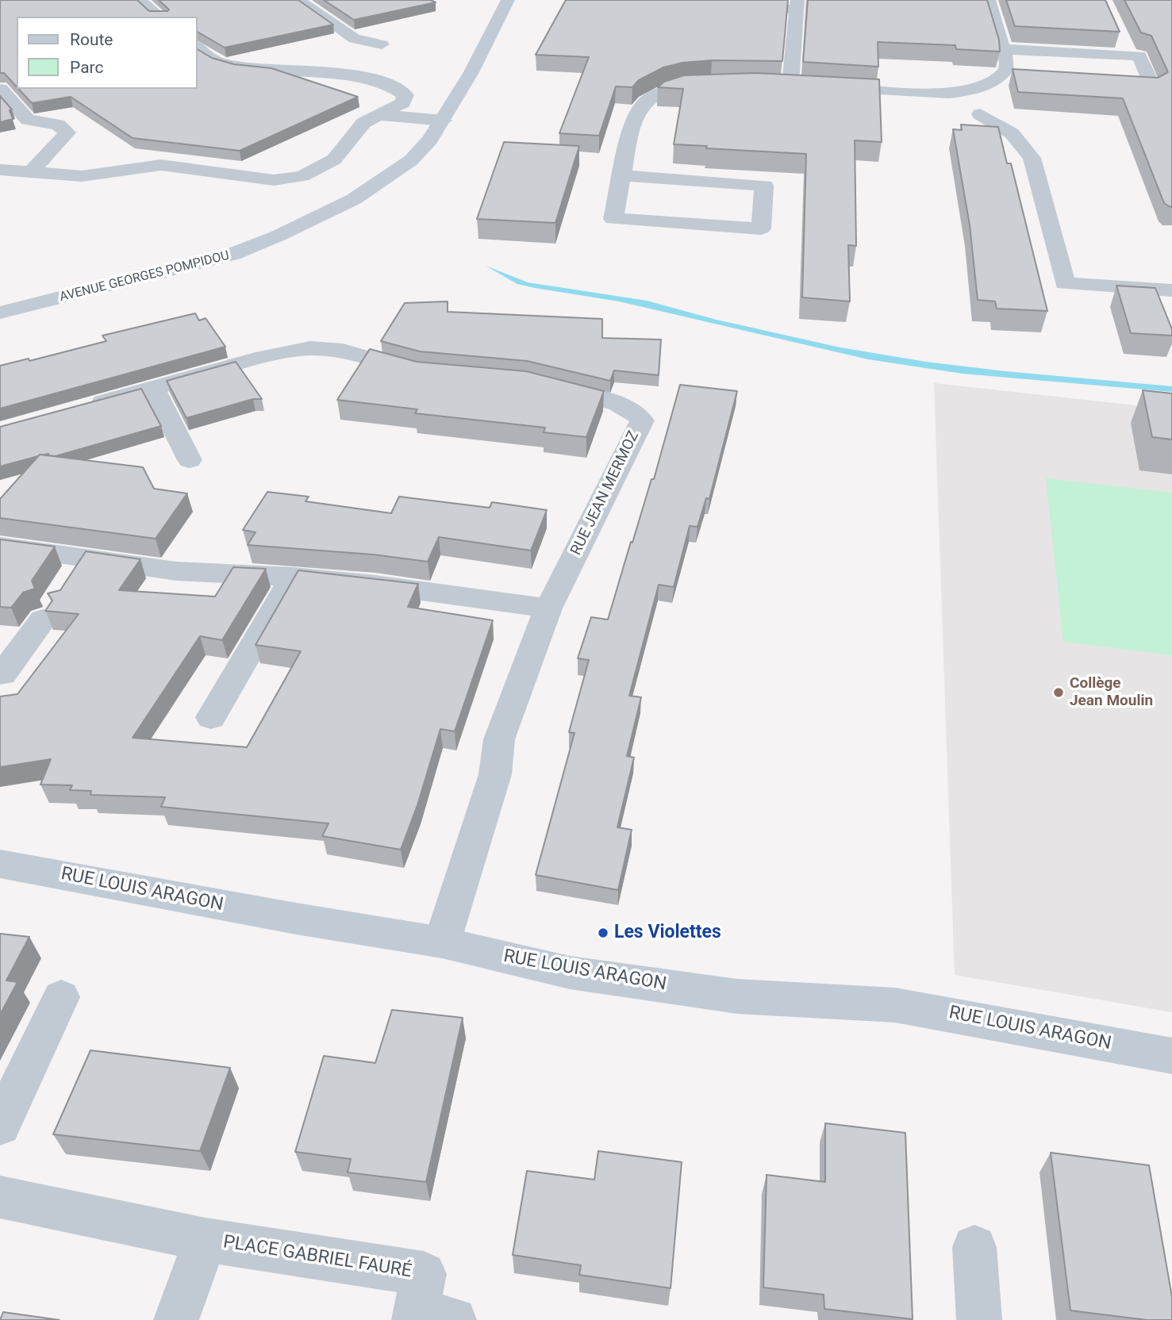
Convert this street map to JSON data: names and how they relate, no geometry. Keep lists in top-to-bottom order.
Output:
{
  "streets": {
    "street": [
      "AVENUE GEORGES POMPIDOU",
      "RUE JEAN MERMOZ",
      "RUE LOUIS ARAGON",
      "PLACE GABRIEL FAURÉ"
    ]
  },
  "crossings": [
    ["RUE JEAN MERMOZ", "RUE LOUIS ARAGON"]
  ],
  "places": ["Collège Jean Moulin", "Les Violettes"],
  "legend": ["Route", "Parc"]
}
